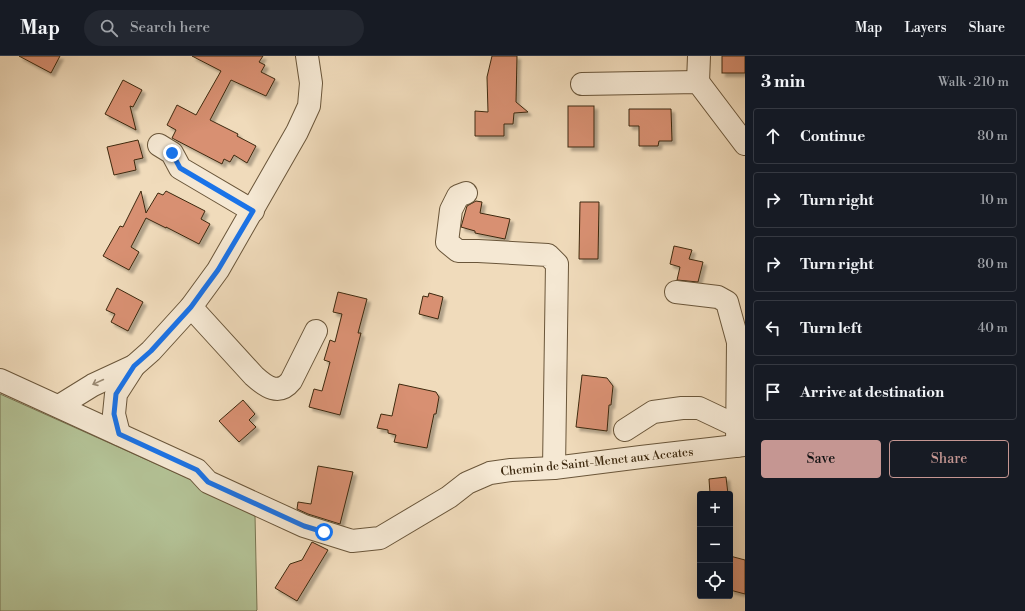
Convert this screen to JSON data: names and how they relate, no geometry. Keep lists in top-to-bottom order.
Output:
{
  "streets": {
    "street": ["Chemin de Saint-Menet aux Accates"]
  },
  "page": {
    "header": "Map",
    "search": "Search here",
    "nav": ["Map", "Layers", "Share"],
    "heading": ["3 min", "Walk · 210 m"],
    "list": [
      ["Continue", "80 m"],
      ["Turn right", "10 m"],
      ["Turn right", "80 m"],
      ["Turn left", "40 m"],
      "Arrive at destination"
    ],
    "buttons": ["Save", "Share"],
    "map_buttons": ["+", "−"]
  }
}
